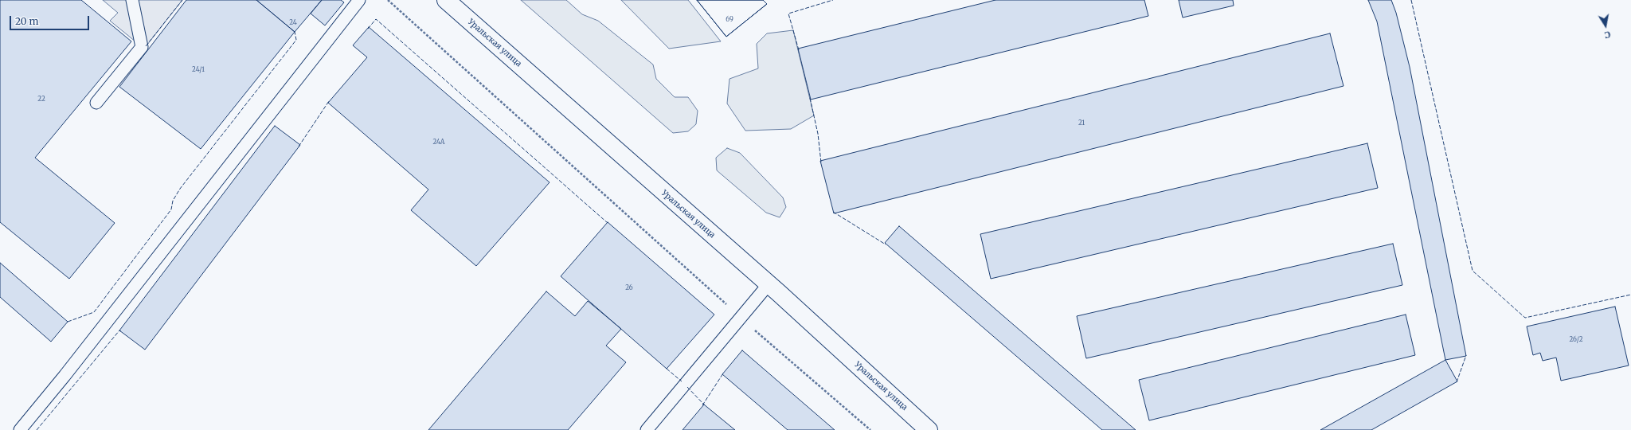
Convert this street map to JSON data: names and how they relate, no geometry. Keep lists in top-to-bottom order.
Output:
{
  "streets": {
    "street": ["Уральская улица"]
  },
  "house_numbers": [
    "69",
    "24",
    "24/1",
    "22",
    "21",
    "24А",
    "26",
    "26/2"
  ],
  "scale_bar": "20 m",
  "north": "bottom"
}
